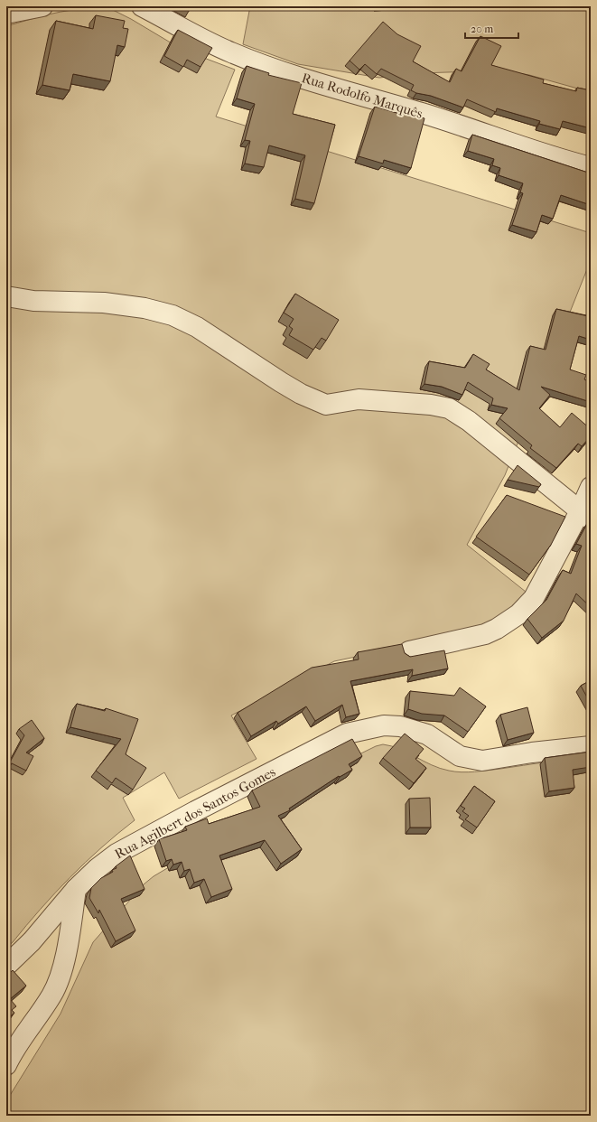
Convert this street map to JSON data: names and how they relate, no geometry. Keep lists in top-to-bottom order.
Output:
{
  "streets": {
    "street": ["Rua Rodolfo Marquês", "Rua Agilbert dos Santos Gomes"]
  },
  "scale_bar": "20 m"
}
